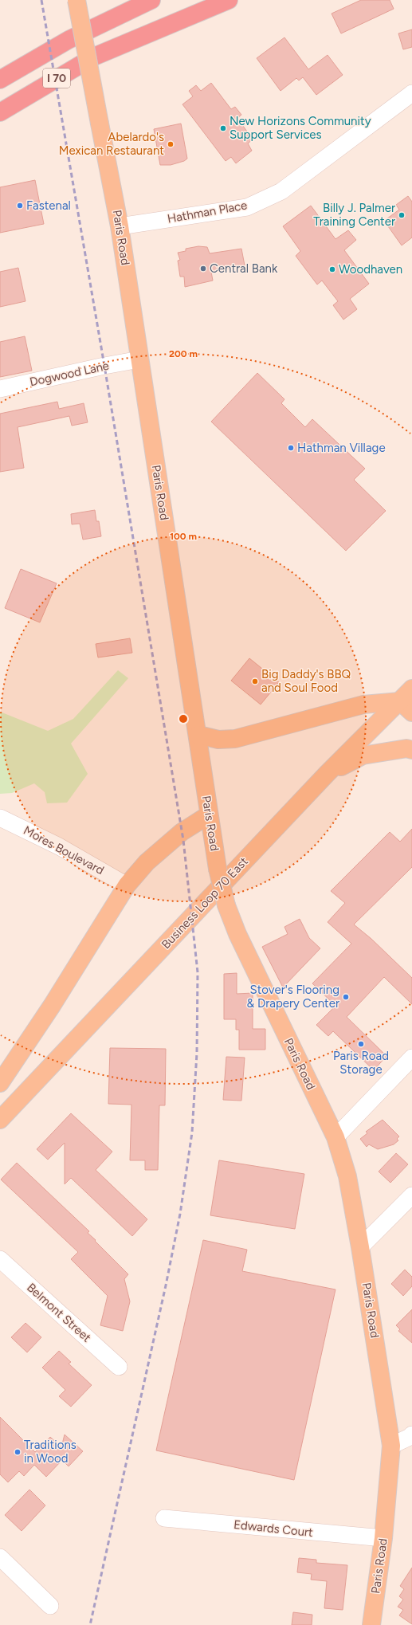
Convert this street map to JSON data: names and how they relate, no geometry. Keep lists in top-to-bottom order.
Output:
{
  "streets": {
    "highway": ["I 70"],
    "main road": ["Paris Road", "Business Loop 70 East"],
    "street": [
      "Hathman Place",
      "Dogwood Lane",
      "Mores Boulevard",
      "Belmont Street",
      "Edwards Court"
    ]
  },
  "crossings": [
    ["Hathman Place", "Paris Road"],
    ["Paris Road", "Dogwood Lane"],
    ["Paris Road", "Edwards Court"]
  ],
  "places": [
    "New Horizons Community Support Services",
    "Abelardo's Mexican Restaurant",
    "Fastenal",
    "Billy J. Palmer Training Center",
    "Central Bank",
    "Woodhaven",
    "Hathman Village",
    "Big Daddy's BBQ and Soul Food",
    "Stover's Flooring & Drapery Center",
    "Paris Road Storage",
    "Traditions in Wood"
  ],
  "rings": ["200 m", "100 m"]
}
